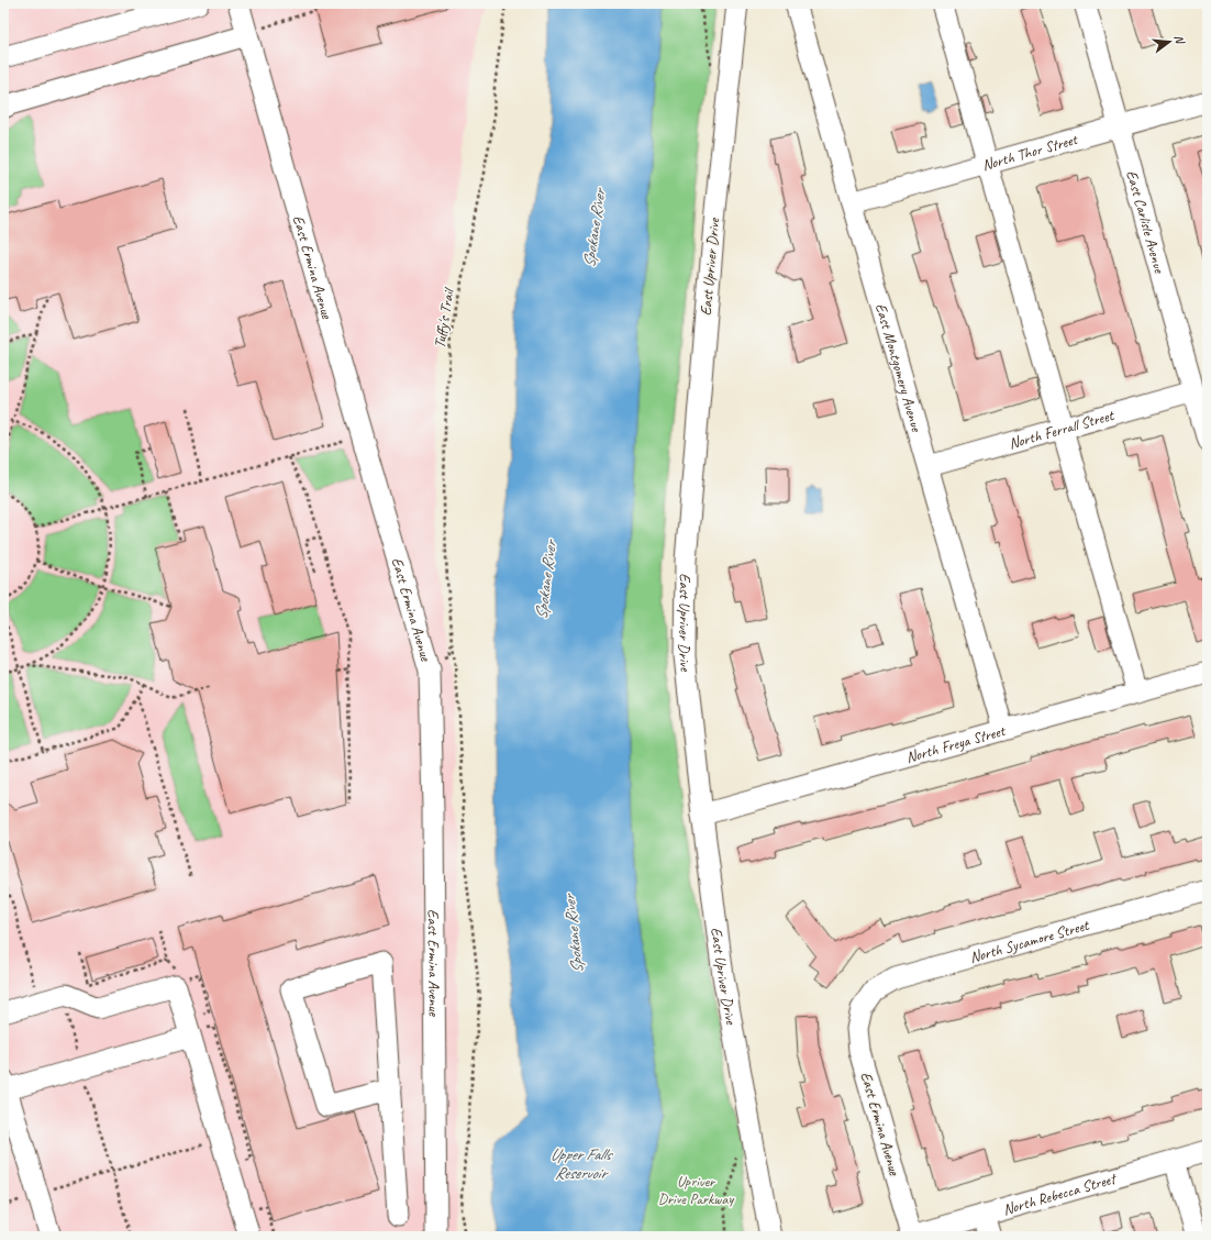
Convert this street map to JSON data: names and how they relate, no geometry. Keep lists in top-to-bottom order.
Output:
{
  "streets": {
    "street": [
      "North Thor Street",
      "East Carlisle Avenue",
      "East Ermina Avenue",
      "East Upriver Drive",
      "East Montgomery Avenue",
      "North Ferrall Street",
      "North Freya Street",
      "North Sycamore Street",
      "North Rebecca Street"
    ],
    "path": ["Tuffy's Trail"]
  },
  "crossings": [
    ["North Thor Street", "East Carlisle Avenue"],
    ["North Thor Street", "East Montgomery Avenue"],
    ["East Carlisle Avenue", "North Ferrall Street"],
    ["East Ermina Avenue", "North Sycamore Street"],
    ["East Ermina Avenue", "North Rebecca Street"],
    ["East Upriver Drive", "North Freya Street"],
    ["East Montgomery Avenue", "North Ferrall Street"],
    ["East Montgomery Avenue", "North Freya Street"]
  ],
  "water": ["Spokane River", "Upper Falls Reservoir"],
  "parks": ["Upriver Drive Parkway"],
  "north": "right"
}
